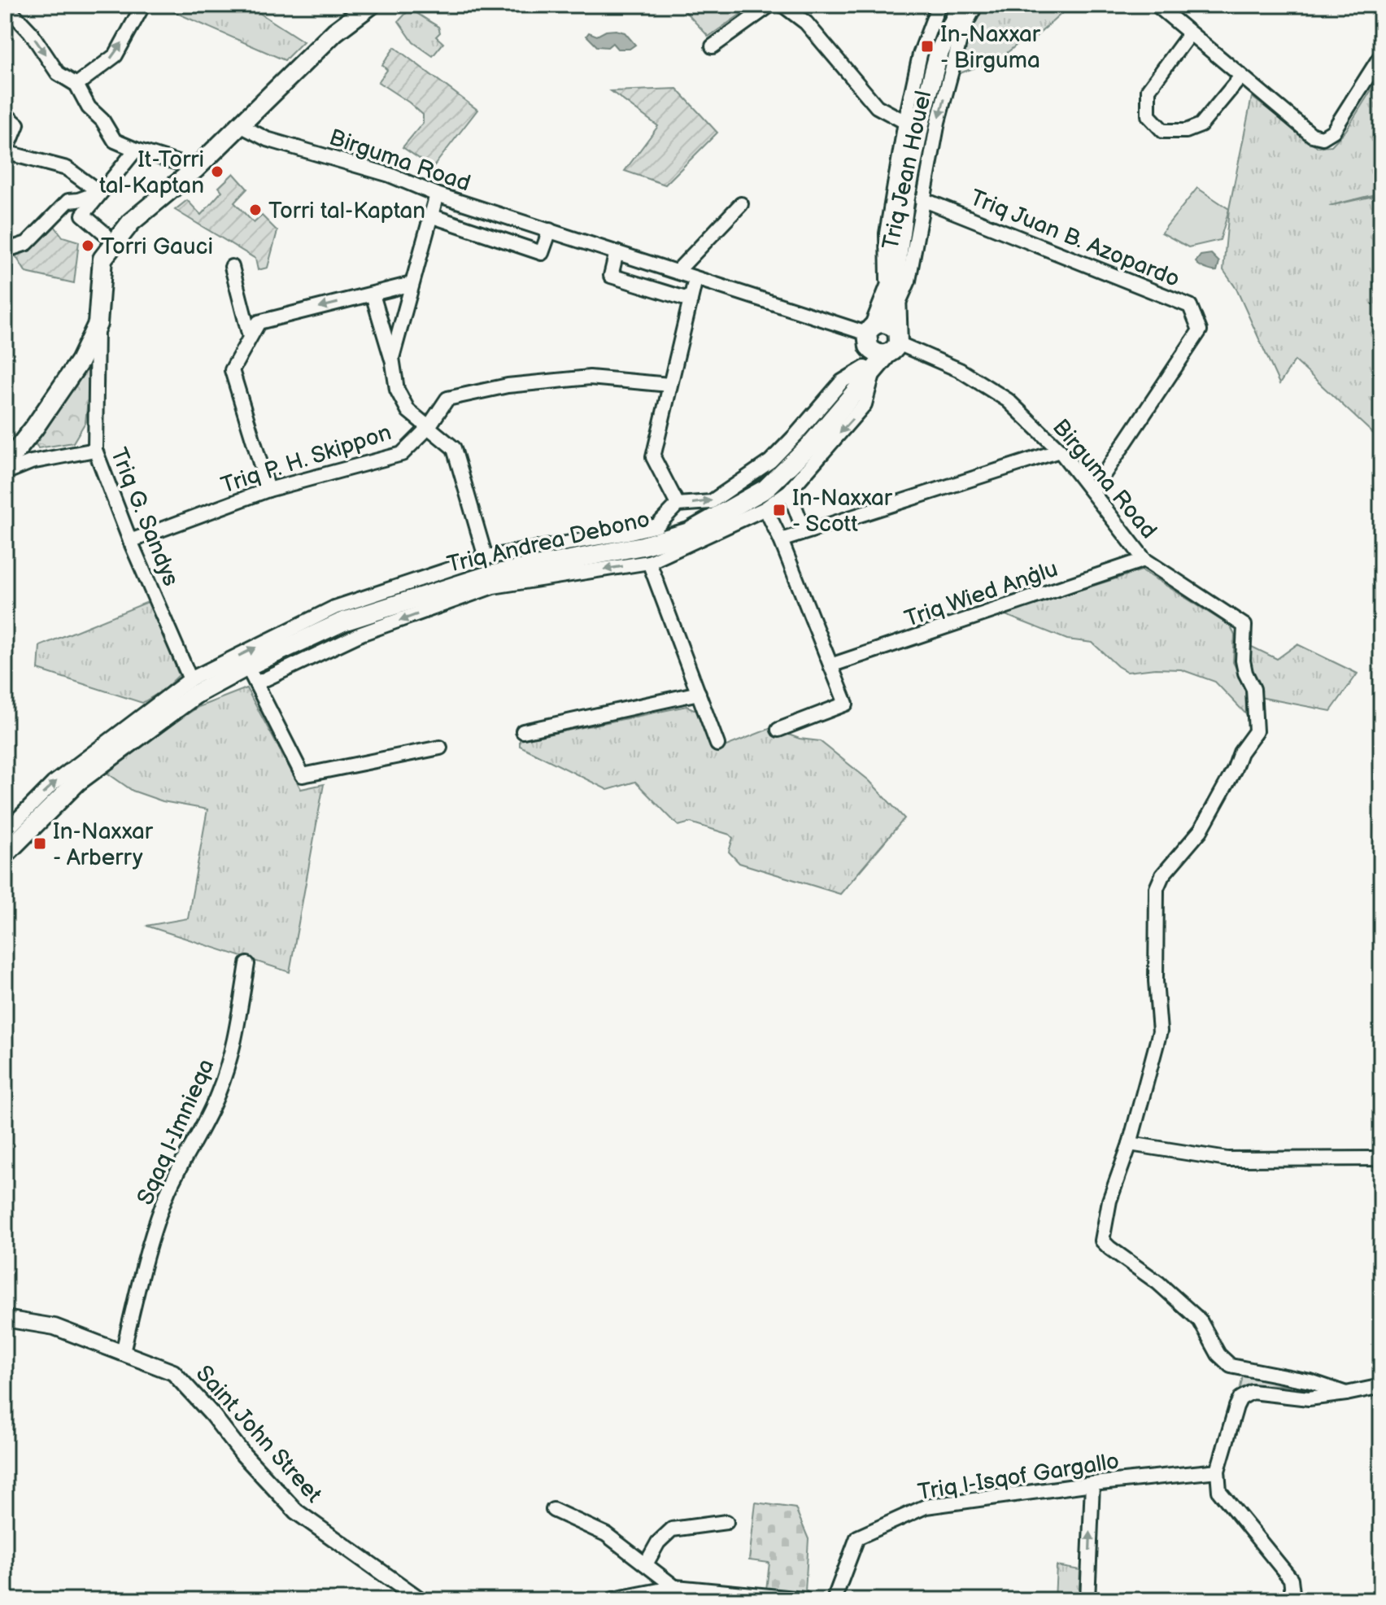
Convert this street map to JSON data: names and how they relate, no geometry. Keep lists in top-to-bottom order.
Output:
{
  "streets": {
    "main road": ["Triq Jean Houel", "Triq Andrea Debono"],
    "street": [
      "Birguma Road",
      "Triq Juan B. Azopardo",
      "Triq P. H. Skippon",
      "Triq G. Sandys",
      "Triq Wied Anġlu",
      "Sqaq l-Imnieqa",
      "Saint John Street",
      "Triq l-Isqof Gargallo"
    ]
  },
  "crossings": [
    ["Birguma Road", "Triq Jean Houel"],
    ["Birguma Road", "Triq Juan B. Azopardo"],
    ["Birguma Road", "Triq Andrea Debono"],
    ["Birguma Road", "Triq Wied Anġlu"],
    ["Triq Jean Houel", "Triq Juan B. Azopardo"],
    ["Triq Jean Houel", "Triq Andrea Debono"],
    ["Triq P. H. Skippon", "Triq G. Sandys"],
    ["Triq G. Sandys", "Triq Andrea Debono"],
    ["Sqaq l-Imnieqa", "Saint John Street"]
  ],
  "places": {
    "transit": ["In-Naxxar - Birguma", "In-Naxxar - Scott", "In-Naxxar - Arberry"],
    "other": ["It-Torri tal-Kaptan", "Torri tal-Kaptan", "Torri Gauci"]
  }
}
